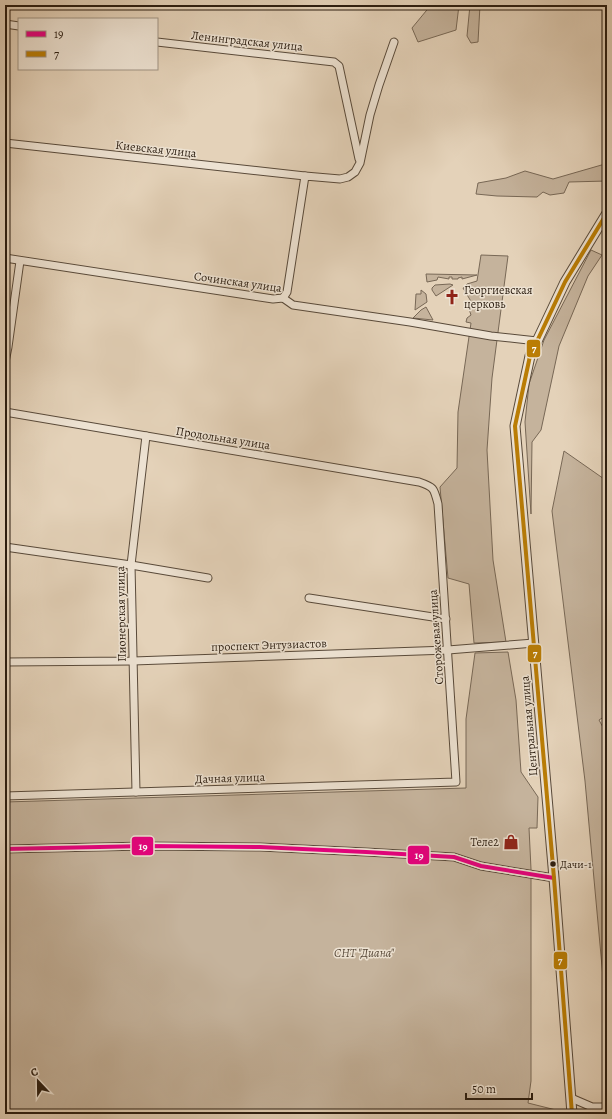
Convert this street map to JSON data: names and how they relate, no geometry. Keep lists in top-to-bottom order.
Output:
{
  "streets": {
    "street": [
      "Ленинградская улица",
      "Киевская улица",
      "Сочинская улица",
      "Продольная улица",
      "Пионерская улица",
      "Сторожевая улица",
      "проспект Энтузиастов",
      "Центральная улица",
      "Дачная улица"
    ]
  },
  "crossings": [
    ["Ленинградская улица", "Киевская улица"],
    ["Сочинская улица", "Центральная улица"],
    ["Продольная улица", "Пионерская улица"],
    ["Продольная улица", "Сторожевая улица"],
    ["Пионерская улица", "проспект Энтузиастов"],
    ["Пионерская улица", "Дачная улица"],
    ["Сторожевая улица", "проспект Энтузиастов"],
    ["Сторожевая улица", "Дачная улица"],
    ["проспект Энтузиастов", "Центральная улица"]
  ],
  "parks": ["СНТ \"Диана\""],
  "places": {
    "church": ["Георгиевская церковь"],
    "shop": ["Теле2"],
    "other": ["Дачи-1"]
  },
  "lines": ["transit line 7", "transit line 19"],
  "legend": ["19", "7"],
  "scale_bar": "50 m",
  "north": "top"
}
